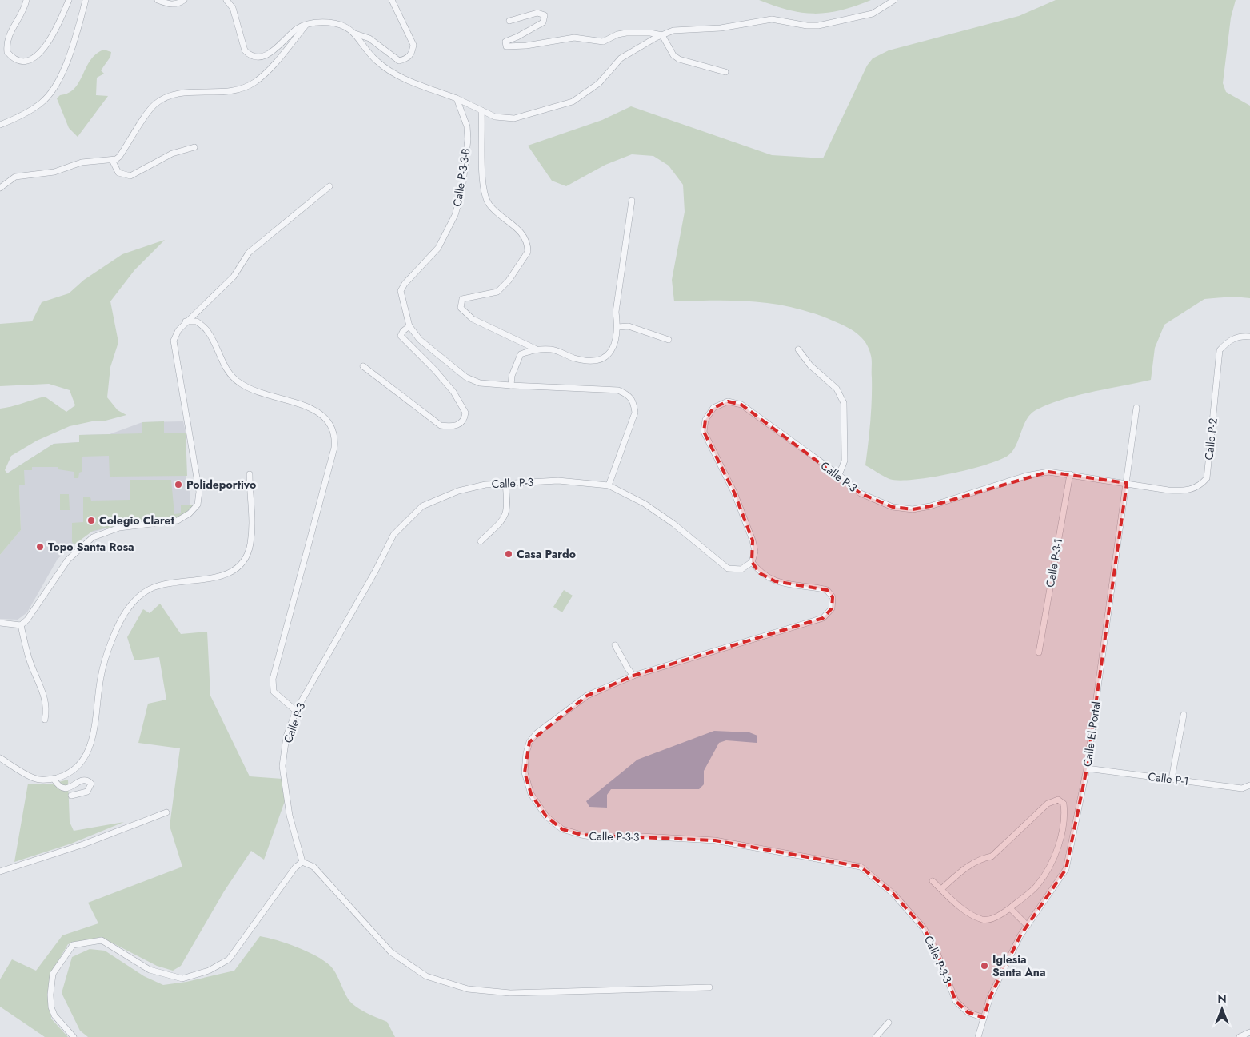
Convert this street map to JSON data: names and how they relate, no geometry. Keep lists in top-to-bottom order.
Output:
{
  "streets": {
    "street": [
      "Calle P-3-3-B",
      "Calle P-2",
      "Calle P-3",
      "Calle P-3-1",
      "Calle El Portal",
      "Calle P-1",
      "Calle P-3-3"
    ]
  },
  "crossings": [
    ["Calle P-3-3-B", "Calle P-3"],
    ["Calle P-2", "Calle P-3"],
    ["Calle P-2", "Calle El Portal"],
    ["Calle P-3", "Calle P-3-1"],
    ["Calle P-3", "Calle El Portal"],
    ["Calle P-3", "Calle P-3-3"],
    ["Calle El Portal", "Calle P-1"],
    ["Calle El Portal", "Calle P-3-3"]
  ],
  "places": [
    "Polideportivo",
    "Colegio Claret",
    "Topo Santa Rosa",
    "Casa Pardo",
    "Iglesia Santa Ana"
  ],
  "north": "top"
}
